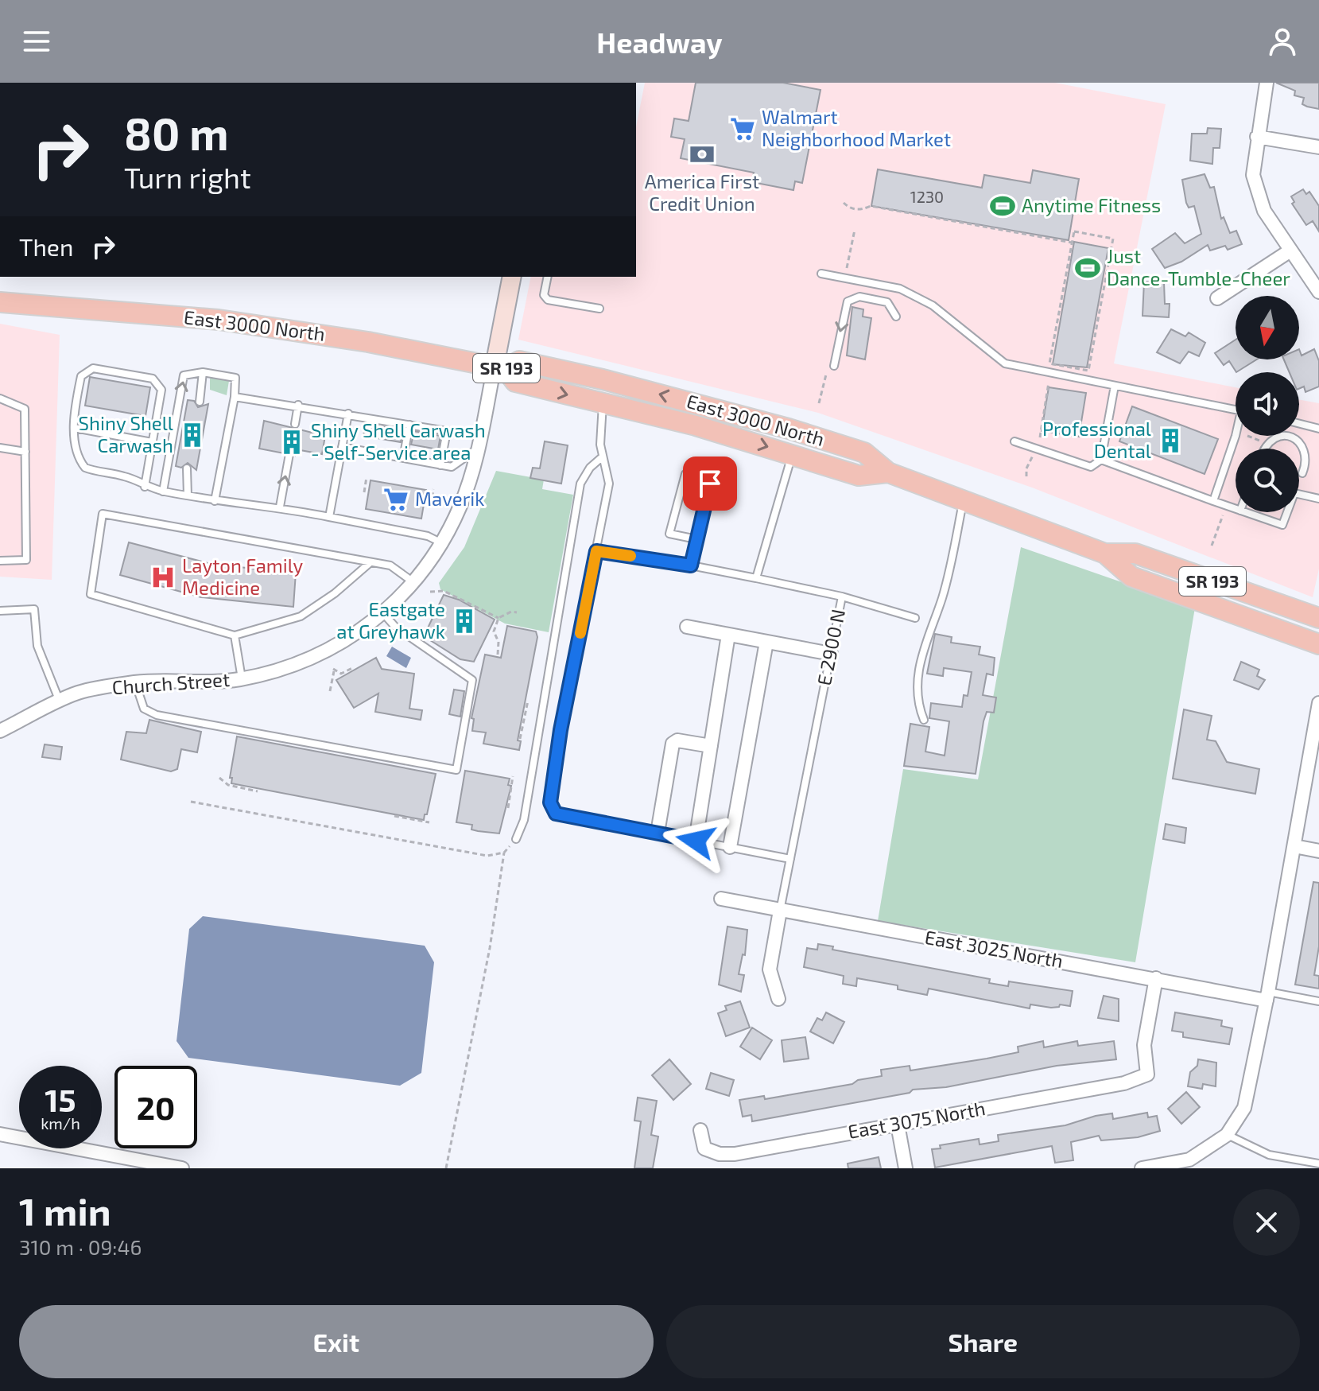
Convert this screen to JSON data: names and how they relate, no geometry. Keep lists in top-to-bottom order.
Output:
{
  "streets": {
    "main road": ["East 3000 North", "SR 193"],
    "street": ["Church Street", "East 3025 North", "East 3075 North"],
    "lane": ["E 2900 N"]
  },
  "crossings": [
    ["East 3000 North", "Church Street"],
    ["E 2900 N", "East 3025 North"],
    ["East 3025 North", "East 3075 North"]
  ],
  "places": {
    "supermarket": ["Walmart Neighborhood Market", "Maverik"],
    "bank": ["America First Credit Union"],
    "sports": ["Anytime Fitness", "Just Dance-Tumble-Cheer"],
    "building": [
      "Shiny Shell Carwash",
      "Professional Dental",
      "Shiny Shell Carwash - Self-Service area",
      "Eastgate at Greyhawk"
    ],
    "hospital": ["Layton Family Medicine"]
  },
  "house_numbers": ["1230"],
  "north": "bottom",
  "page": {
    "header": "Headway",
    "turn": ["80 m", "Turn right"],
    "then": "Then",
    "speed": "15 km/h",
    "limit": "20",
    "heading": ["1 min", "310 m · 09:46"],
    "buttons": ["Exit", "Share"]
  }
}
